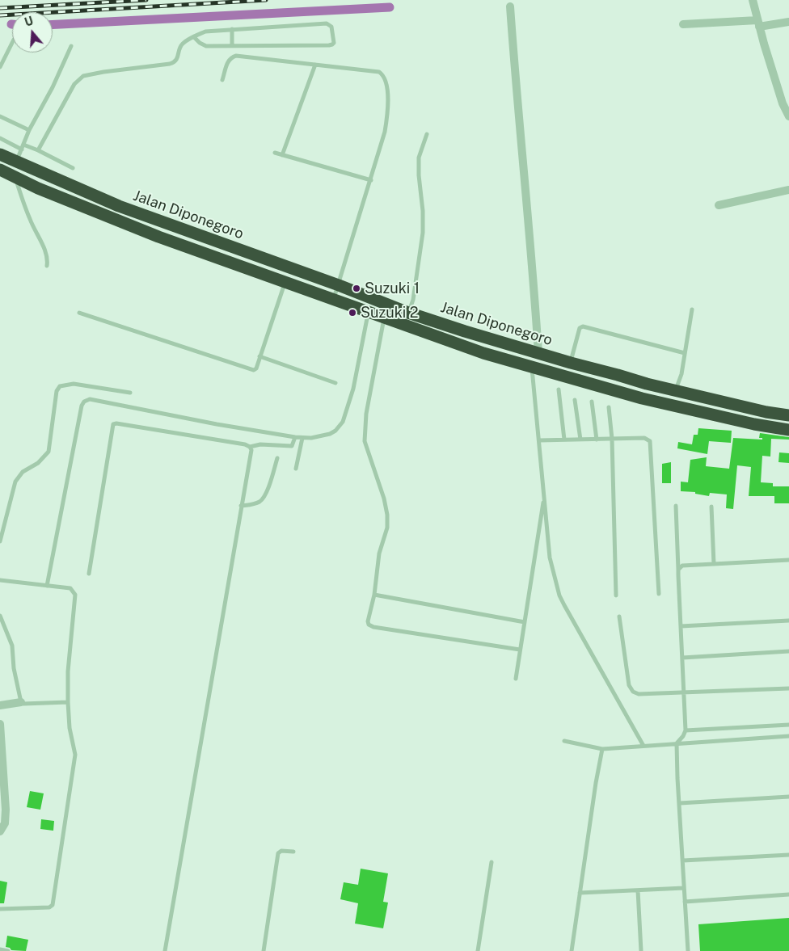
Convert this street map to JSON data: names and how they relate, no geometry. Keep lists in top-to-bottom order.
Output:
{
  "streets": {
    "highway": ["Jalan Diponegoro"]
  },
  "places": ["Suzuki 1", "Suzuki 2"],
  "north": "top"
}
